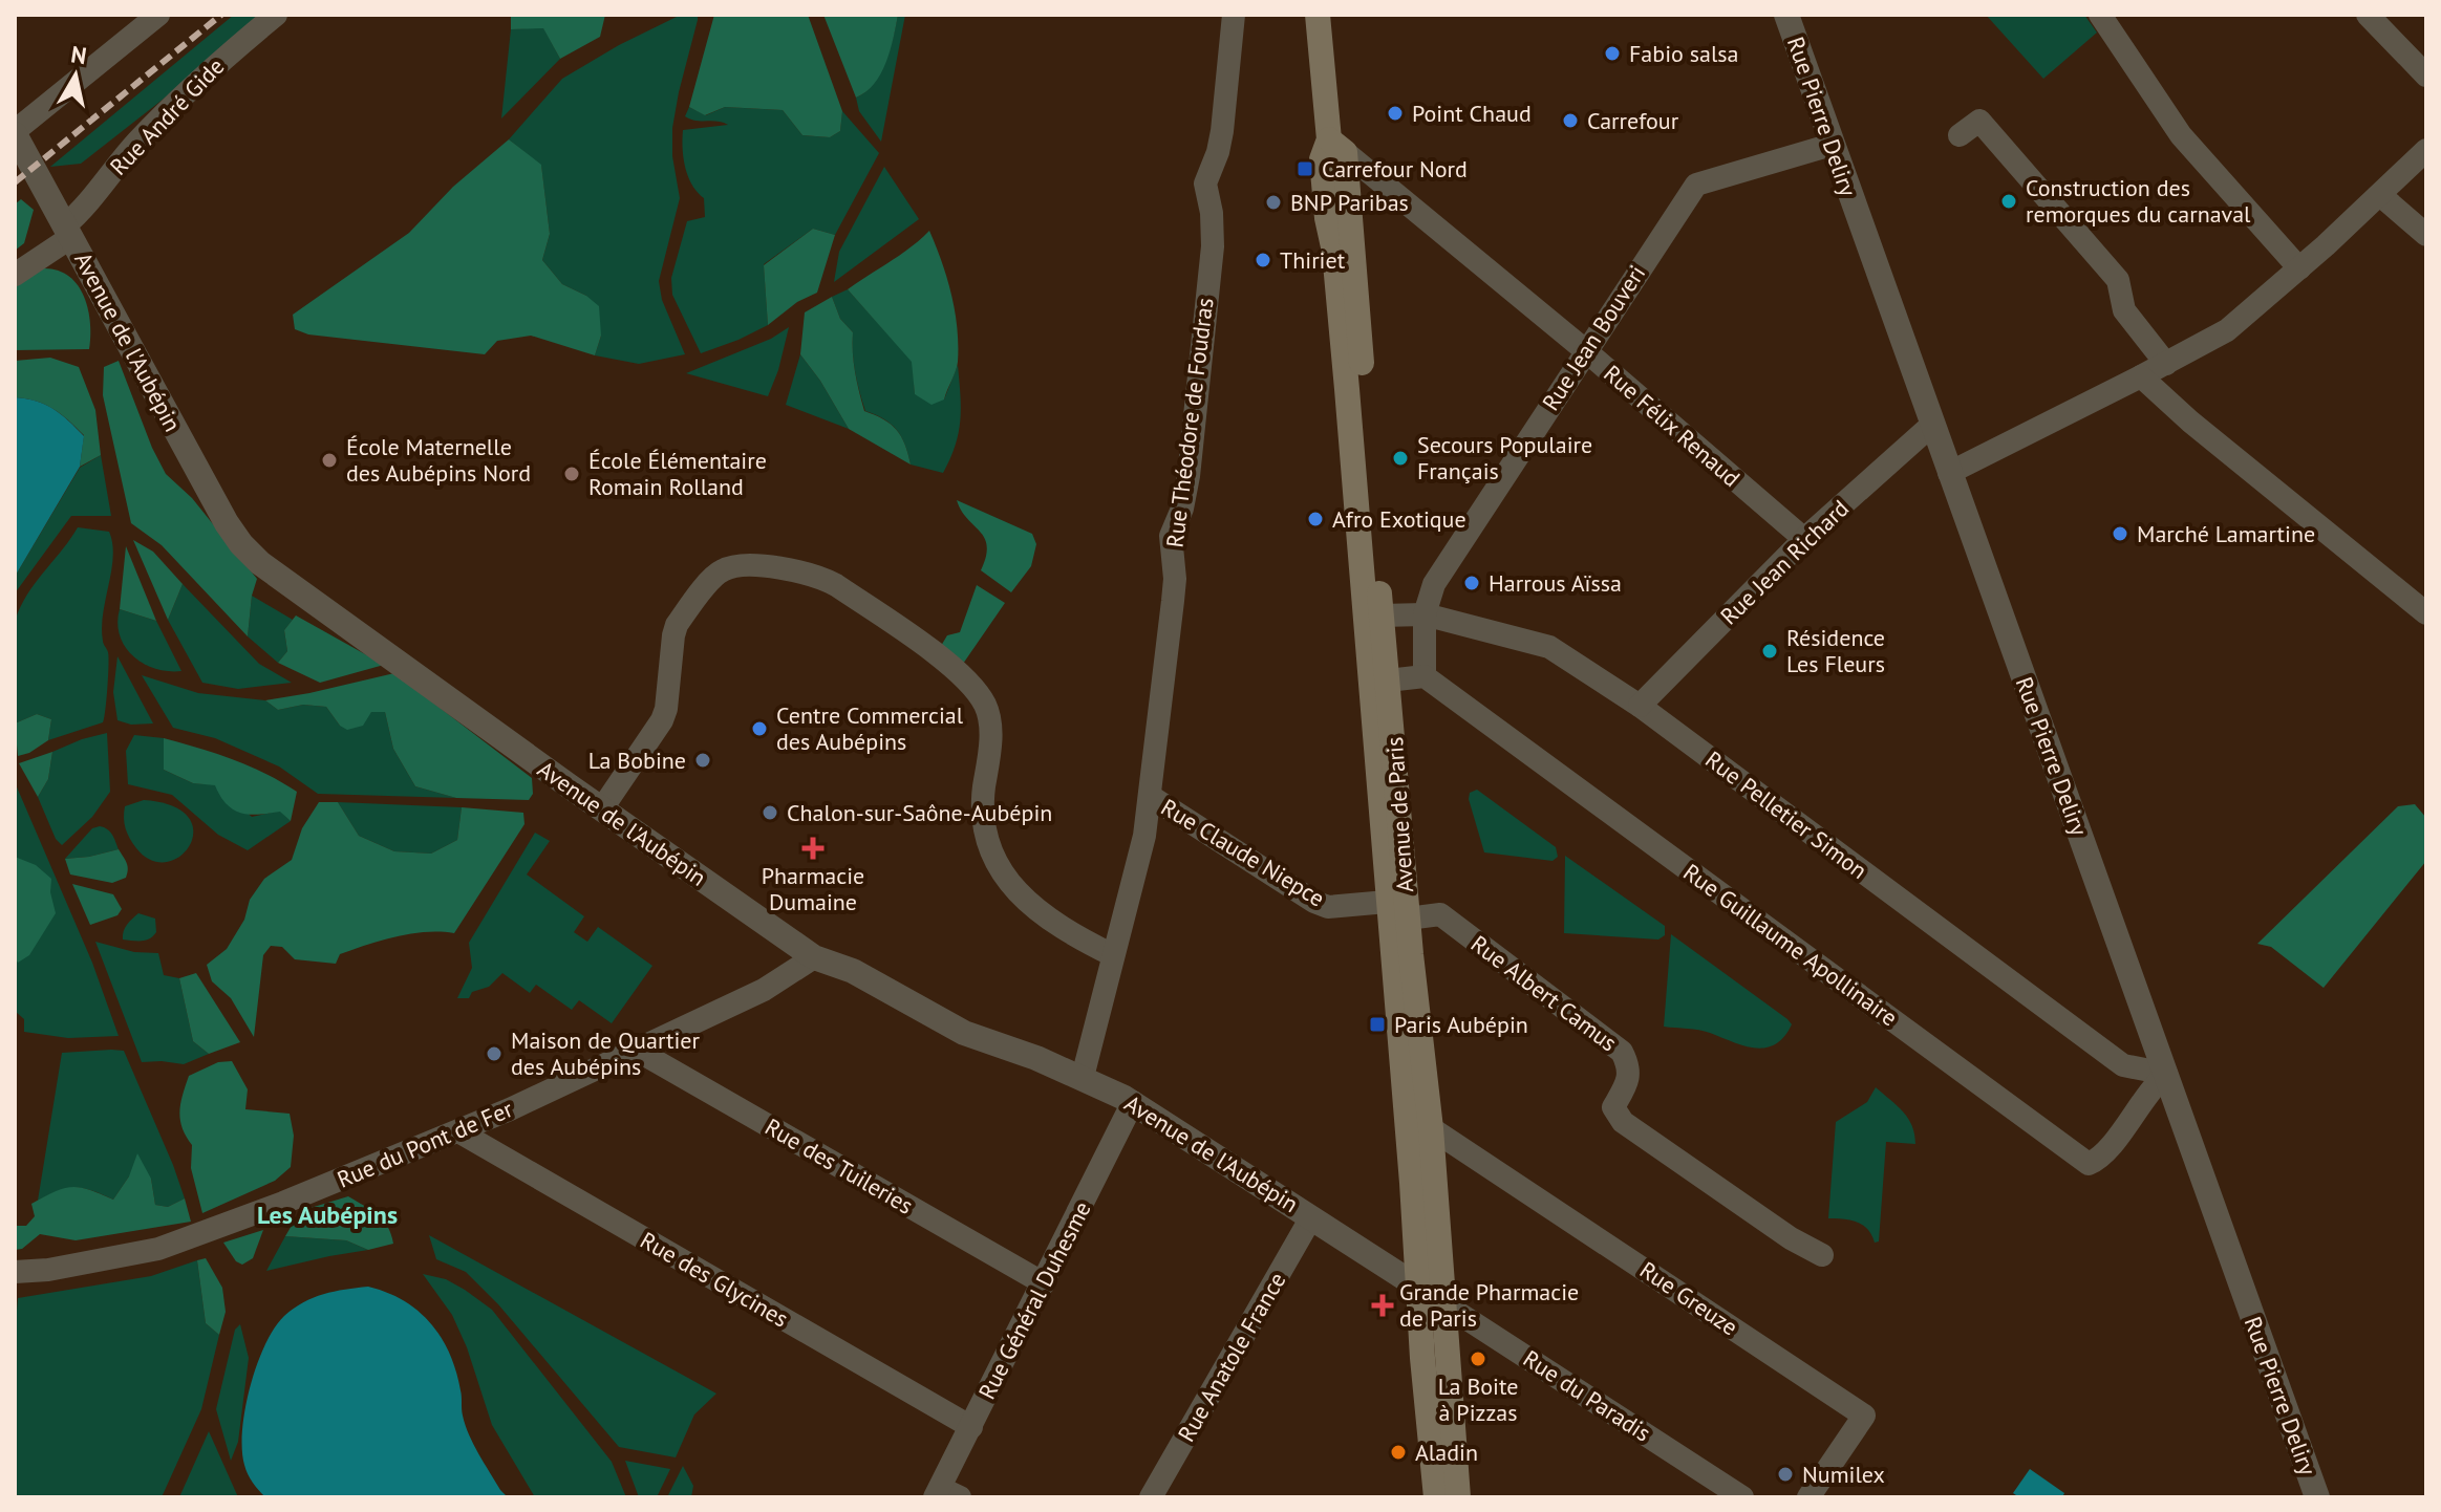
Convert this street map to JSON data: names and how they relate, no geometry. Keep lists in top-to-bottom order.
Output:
{
  "streets": {
    "main road": ["Avenue de Paris"],
    "street": [
      "Rue André Gide",
      "Rue Pierre Deliry",
      "Rue Jean Bouveri",
      "Avenue de l'Aubépin",
      "Rue Théodore de Foudras",
      "Rue Félix Renaud",
      "Rue Jean Richard",
      "Rue Pelletier Simon",
      "Rue Claude Niepce",
      "Rue Guillaume Apollinaire",
      "Rue Albert Camus",
      "Rue du Pont de Fer",
      "Rue des Tuileries",
      "Rue des Glycines",
      "Rue Greuze",
      "Rue Général Duhesme",
      "Rue Anatole France",
      "Rue du Paradis"
    ]
  },
  "crossings": [
    ["Rue André Gide", "Avenue de l'Aubépin"],
    ["Rue Pierre Deliry", "Rue Jean Bouveri"],
    ["Rue Pierre Deliry", "Rue Jean Richard"],
    ["Rue Pierre Deliry", "Rue Pelletier Simon"],
    ["Rue Pierre Deliry", "Rue Guillaume Apollinaire"],
    ["Rue Jean Bouveri", "Rue Félix Renaud"],
    ["Rue Jean Bouveri", "Rue Pelletier Simon"],
    ["Avenue de l'Aubépin", "Rue Théodore de Foudras"],
    ["Avenue de l'Aubépin", "Avenue de Paris"],
    ["Avenue de l'Aubépin", "Rue du Pont de Fer"],
    ["Avenue de l'Aubépin", "Rue Général Duhesme"],
    ["Avenue de l'Aubépin", "Rue Anatole France"],
    ["Avenue de l'Aubépin", "Rue du Paradis"],
    ["Rue Théodore de Foudras", "Rue Claude Niepce"],
    ["Rue Félix Renaud", "Rue Jean Richard"],
    ["Rue Félix Renaud", "Avenue de Paris"],
    ["Rue Jean Richard", "Rue Pelletier Simon"],
    ["Avenue de Paris", "Rue Pelletier Simon"],
    ["Avenue de Paris", "Rue Claude Niepce"],
    ["Avenue de Paris", "Rue Albert Camus"],
    ["Avenue de Paris", "Rue Greuze"],
    ["Avenue de Paris", "Rue du Paradis"],
    ["Rue Pelletier Simon", "Rue Guillaume Apollinaire"],
    ["Rue du Pont de Fer", "Rue des Tuileries"],
    ["Rue du Pont de Fer", "Rue des Glycines"],
    ["Rue des Tuileries", "Rue Général Duhesme"],
    ["Rue des Glycines", "Rue Général Duhesme"]
  ],
  "districts": ["Les Aubépins"],
  "places": {
    "other": [
      "Fabio salsa",
      "Point Chaud",
      "Carrefour",
      "Construction des remorques du carnaval",
      "BNP Paribas",
      "Thiriet",
      "Secours Populaire Français",
      "École Maternelle des Aubépins Nord",
      "École Élémentaire Romain Rolland",
      "Afro Exotique",
      "Marché Lamartine",
      "Harrous Aïssa",
      "Résidence Les Fleurs",
      "Centre Commercial des Aubépins",
      "La Bobine",
      "Chalon-sur-Saône-Aubépin",
      "Maison de Quartier des Aubépins",
      "La Boite à Pizzas",
      "Aladin",
      "Numilex"
    ],
    "transit": ["Carrefour Nord", "Paris Aubépin"],
    "health": ["Pharmacie Dumaine", "Grande Pharmacie de Paris"]
  },
  "north": "top"
}
